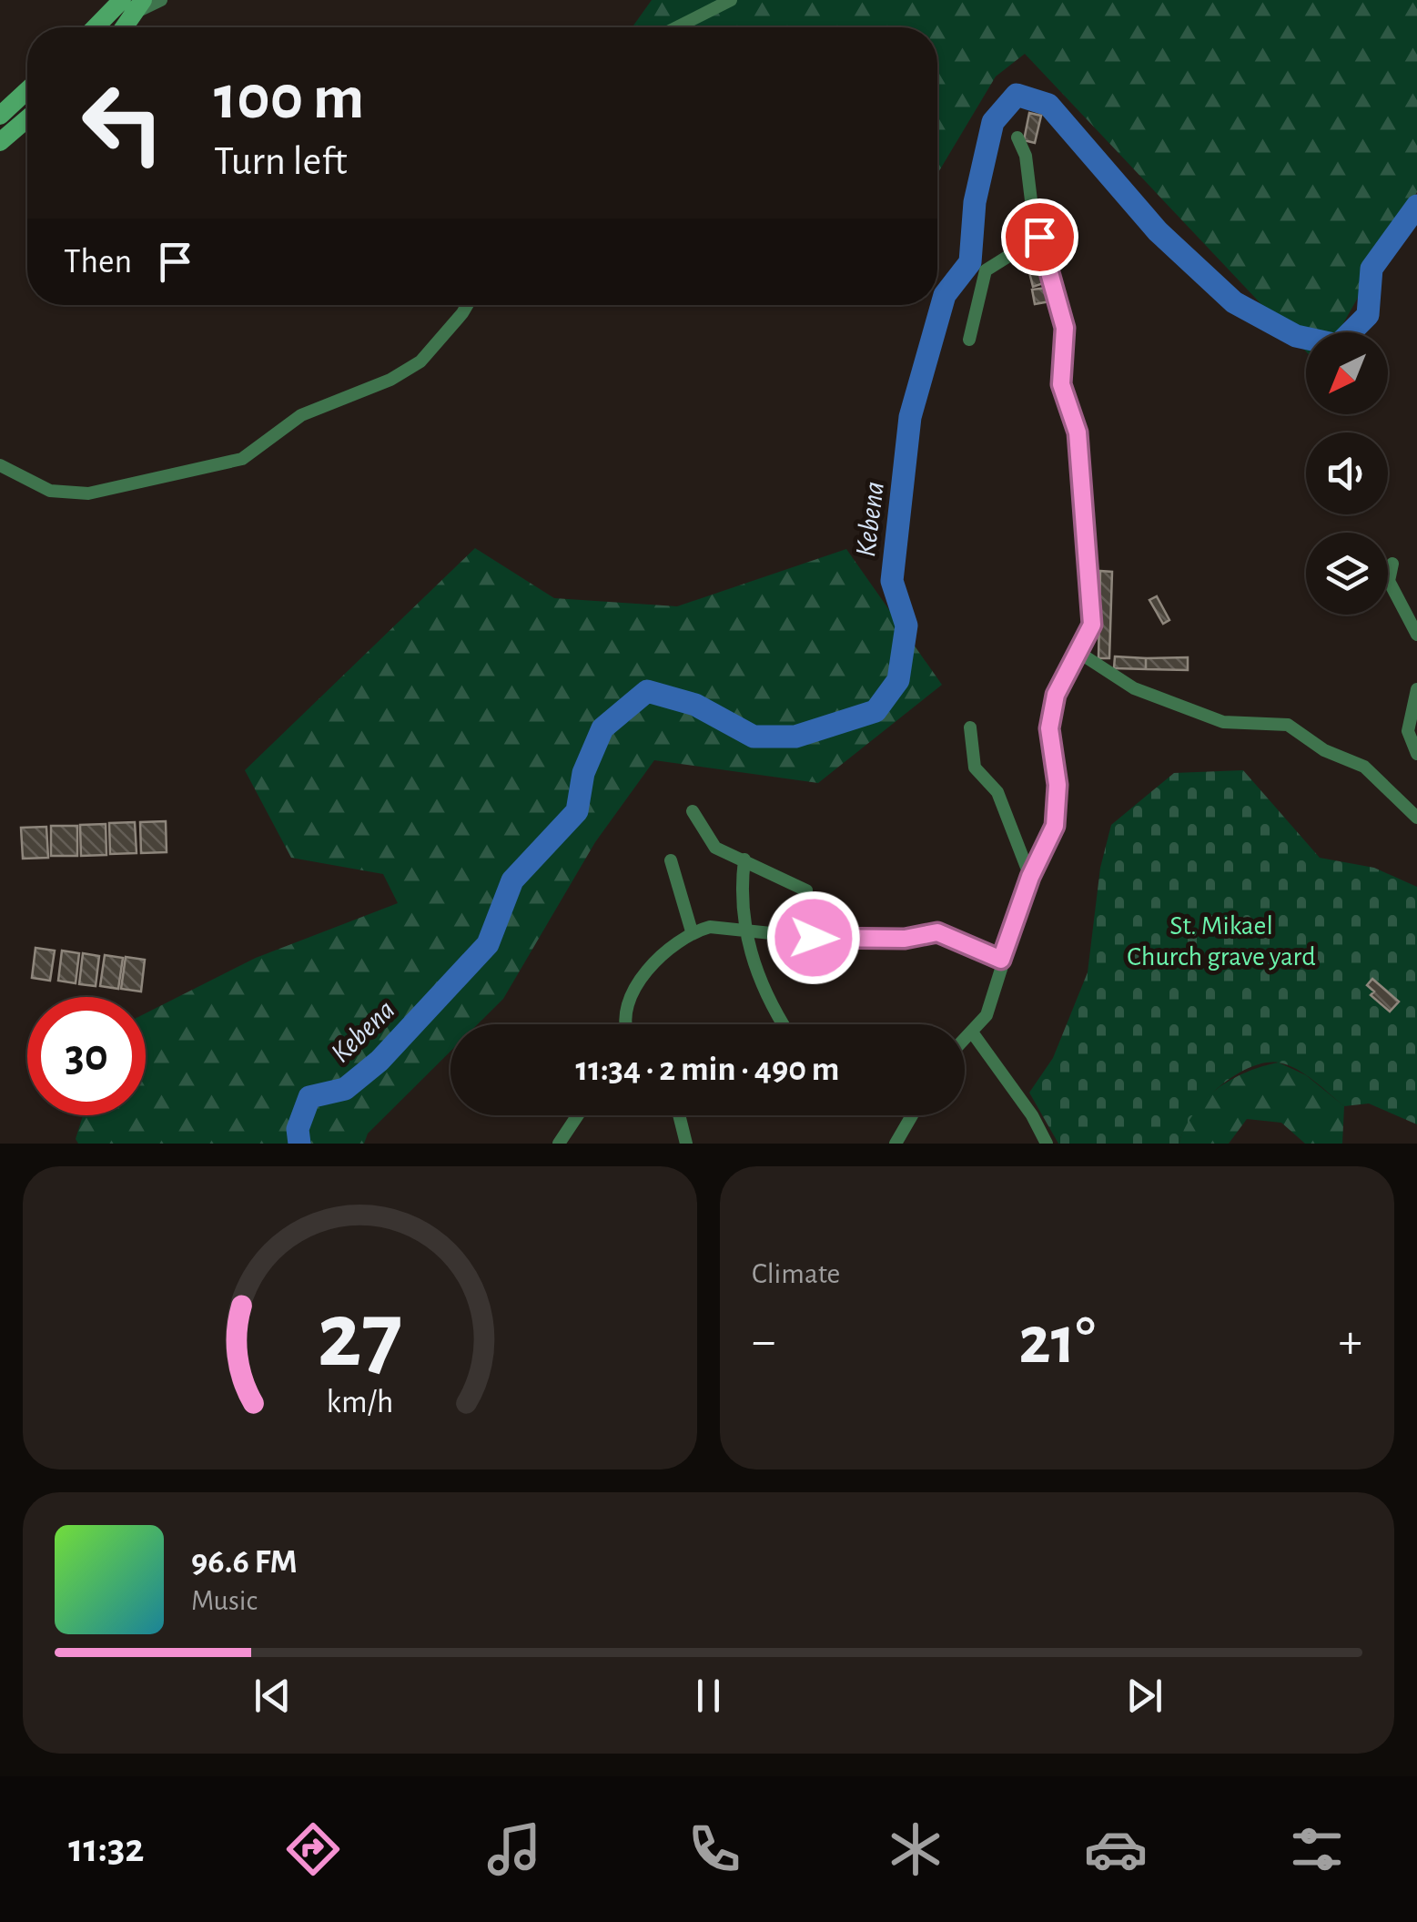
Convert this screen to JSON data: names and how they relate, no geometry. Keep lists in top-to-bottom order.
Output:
{
  "water": ["Kebena"],
  "parks": ["St. Mikael Church grave yard"],
  "north": "bottom left",
  "page": {
    "turn": ["100 m", "Turn left"],
    "then": "Then",
    "limit": "30",
    "trip": "11:34 · 2 min · 490 m",
    "tile": "Climate",
    "heat": ["−", "21°", "+"],
    "song": ["96.6 FM", "Music"],
    "tabs": "11:32",
    "gauge": ["27", "km/h"]
  }
}
